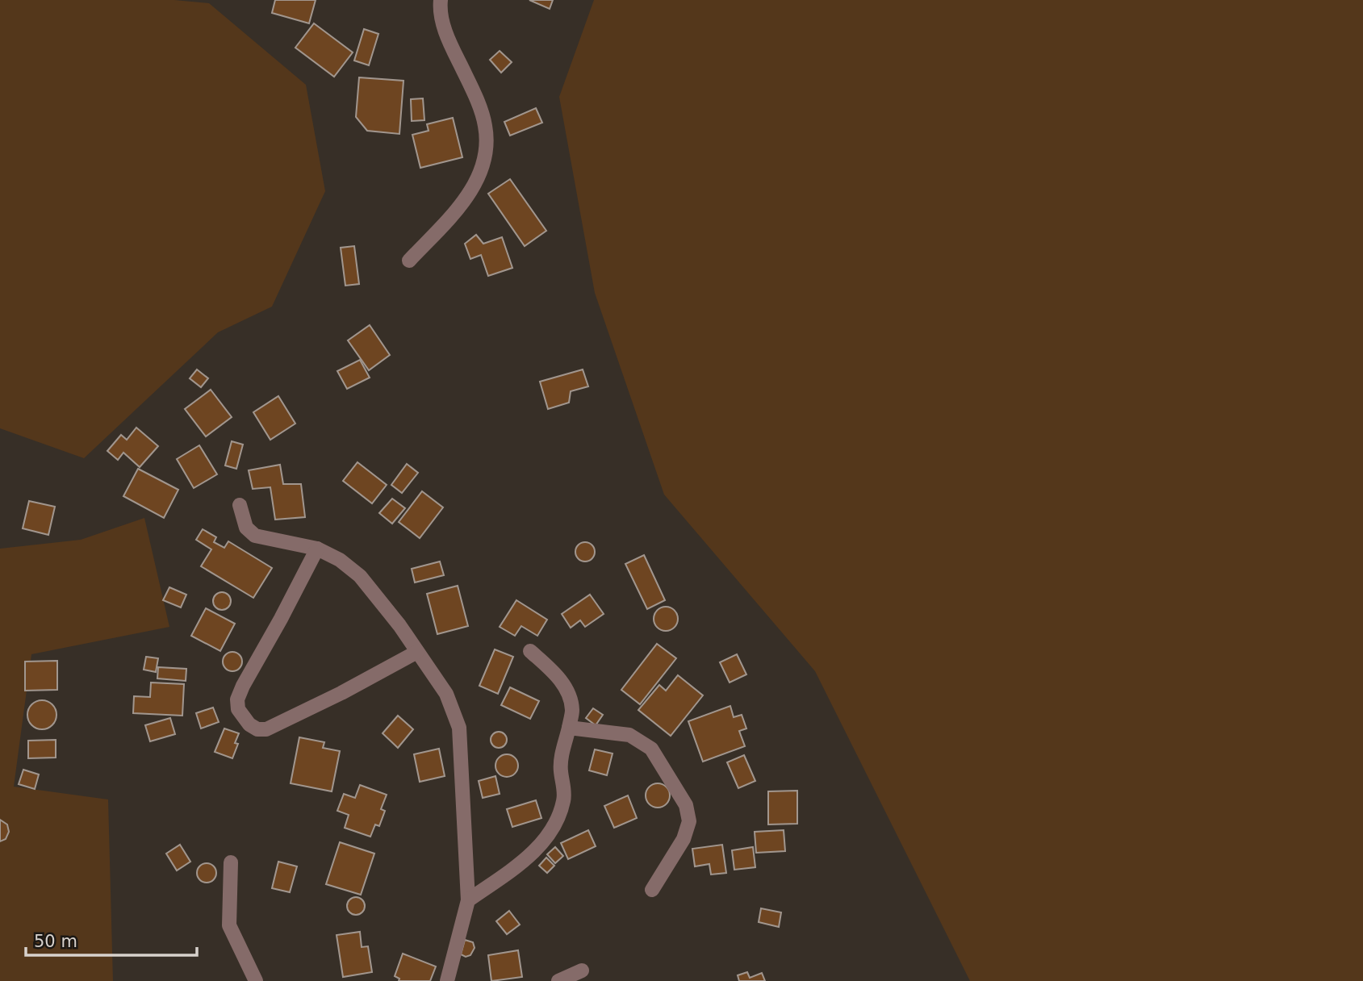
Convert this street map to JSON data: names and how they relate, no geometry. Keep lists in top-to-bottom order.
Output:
{
  "scale_bar": "50 m"
}
